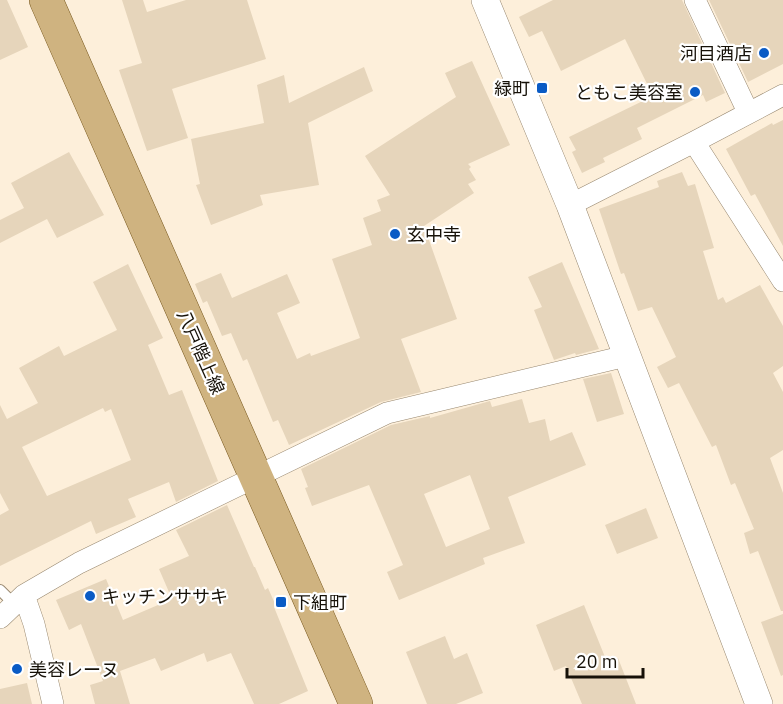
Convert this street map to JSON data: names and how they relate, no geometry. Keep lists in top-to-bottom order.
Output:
{
  "streets": {
    "main road": ["八戸階上線"]
  },
  "places": {
    "other": [
      "河目酒店",
      "ともこ美容室",
      "玄中寺",
      "キッチンササキ",
      "美容レーヌ"
    ],
    "transit": ["緑町", "下組町"]
  },
  "scale_bar": "20 m"
}
